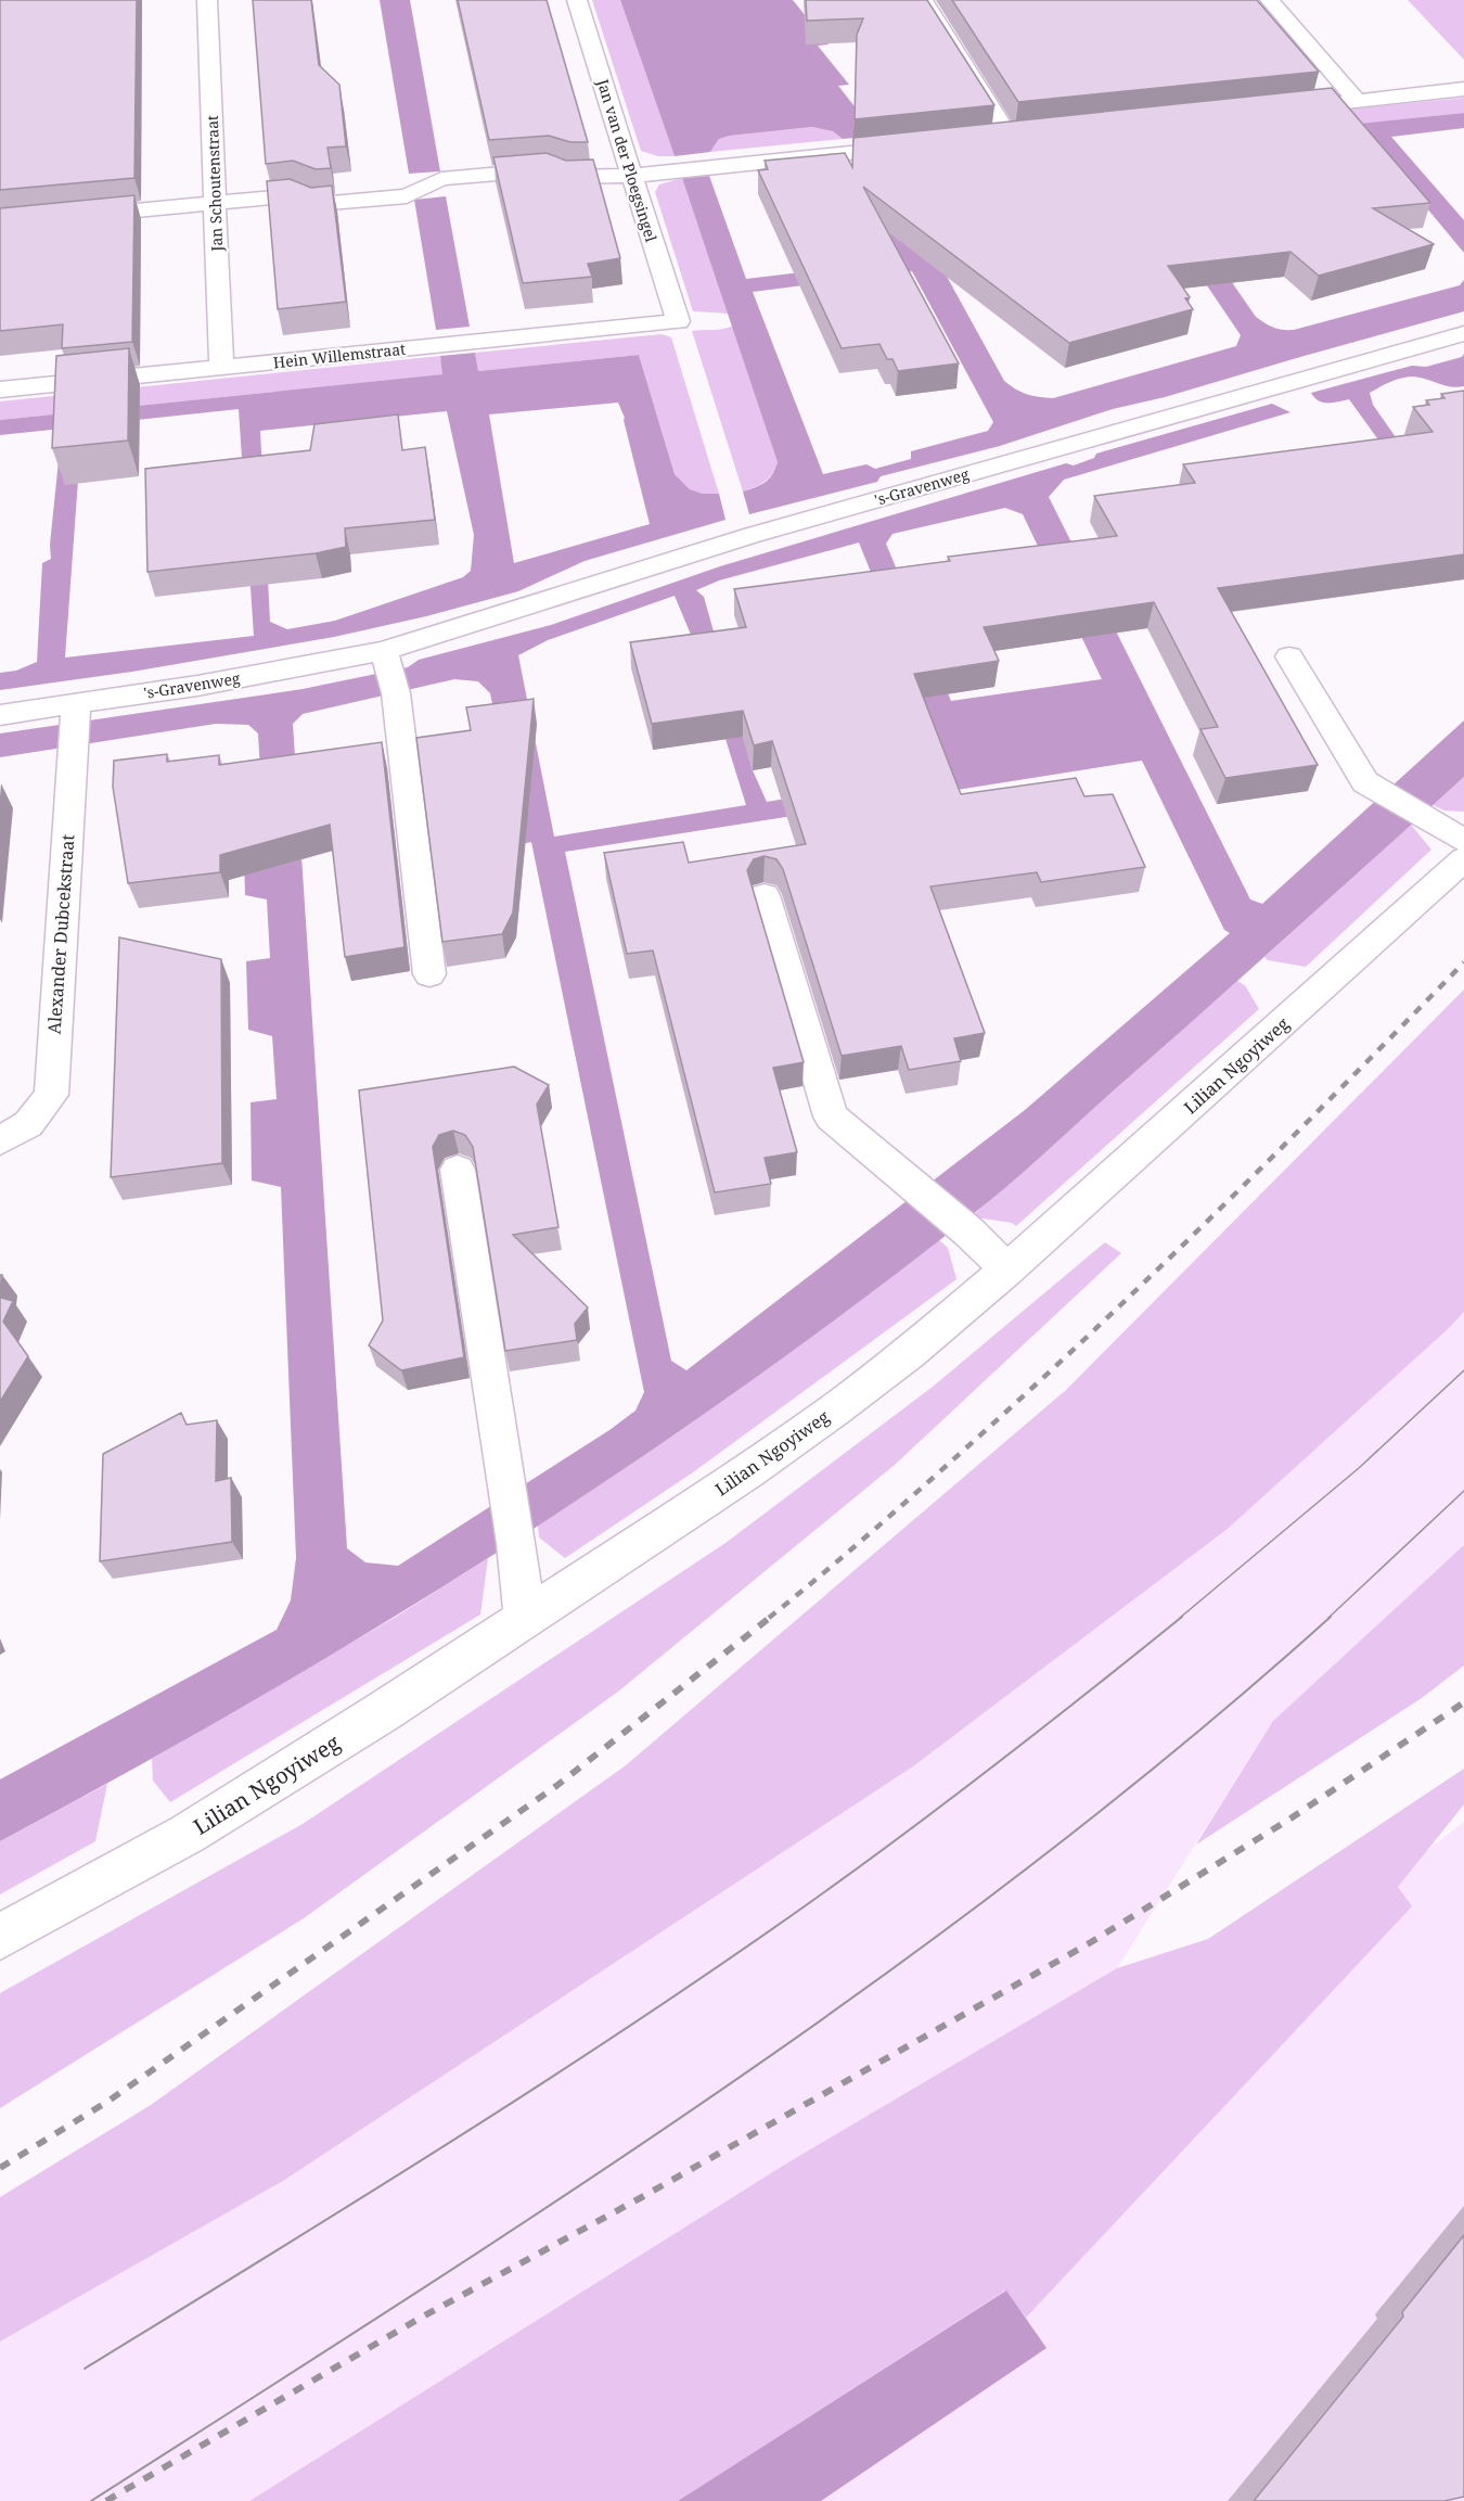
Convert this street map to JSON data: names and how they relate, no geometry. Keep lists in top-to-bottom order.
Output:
{
  "streets": {
    "street": [
      "Jan van der Ploegsingel",
      "Jan Schoutenstraat",
      "Hein Willemstraat",
      "'s-Gravenweg",
      "Alexander Dubcekstraat",
      "Lilian Ngoyiweg"
    ]
  },
  "crossings": [
    ["Jan van der Ploegsingel", "Hein Willemstraat"],
    ["Jan Schoutenstraat", "Hein Willemstraat"],
    ["'s-Gravenweg", "Alexander Dubcekstraat"]
  ]
}
